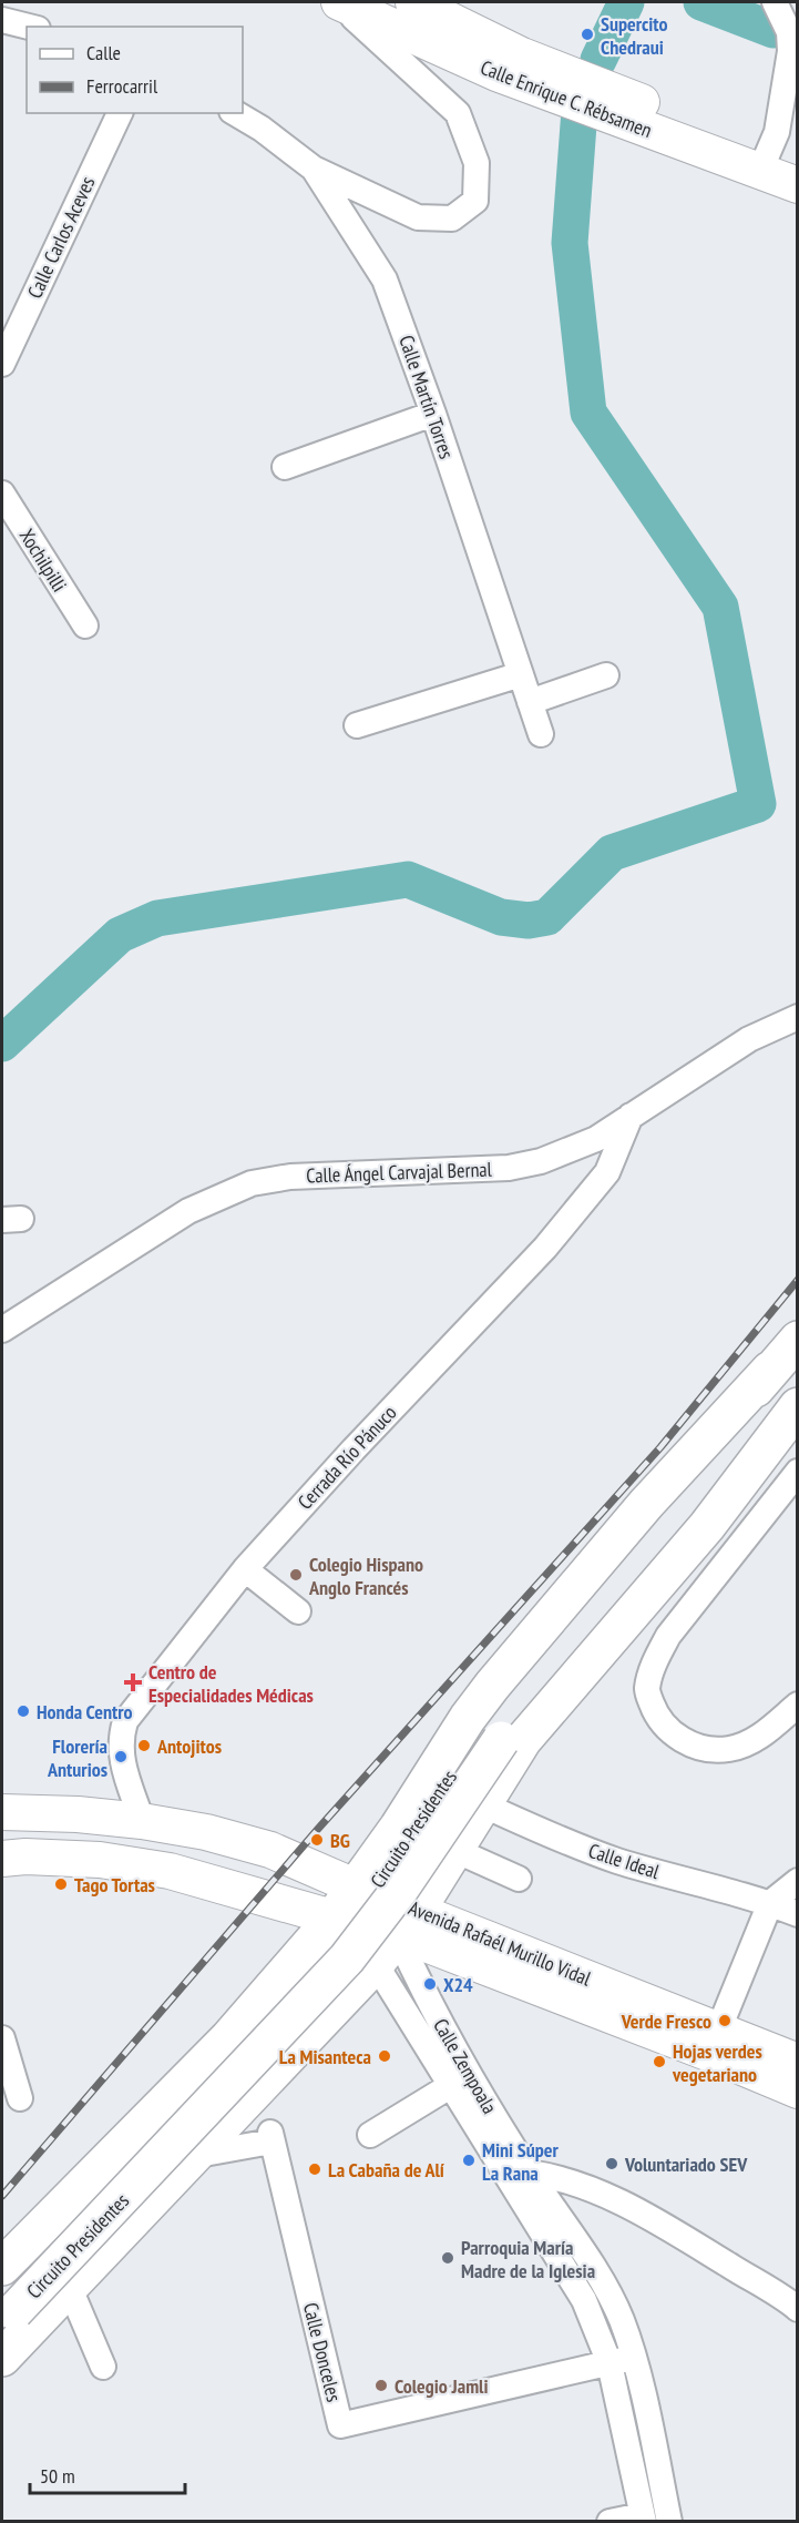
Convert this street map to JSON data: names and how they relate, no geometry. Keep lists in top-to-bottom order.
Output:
{
  "streets": {
    "main road": ["Calle Enrique C. Rébsamen", "Circuito Presidentes", "Avenida Rafaél Murillo Vidal"],
    "street": [
      "Calle Carlos Aceves",
      "Calle Martín Torres",
      "Xochilpilli",
      "Calle Ángel Carvajal Bernal",
      "Cerrada Río Pánuco",
      "Calle Ideal",
      "Calle Zempoala",
      "Calle Donceles"
    ]
  },
  "crossings": [
    ["Calle Ángel Carvajal Bernal", "Cerrada Río Pánuco"],
    ["Cerrada Río Pánuco", "Avenida Rafaél Murillo Vidal"],
    ["Avenida Rafaél Murillo Vidal", "Calle Zempoala"],
    ["Calle Zempoala", "Calle Donceles"]
  ],
  "places": {
    "other": [
      "Supercito Chedraui",
      "Colegio Hispano Anglo Francés",
      "Honda Centro",
      "Antojitos",
      "Florería Anturios",
      "BG",
      "Tago Tortas",
      "X24",
      "Verde Fresco",
      "La Misanteca",
      "Hojas verdes vegetariano",
      "Mini Súper La Rana",
      "Voluntariado SEV",
      "La Cabaña de Alí",
      "Parroquia María Madre de la Iglesia",
      "Colegio Jamli"
    ],
    "health": ["Centro de Especialidades Médicas"]
  },
  "legend": ["Calle", "Ferrocarril"],
  "scale_bar": "50 m"
}
